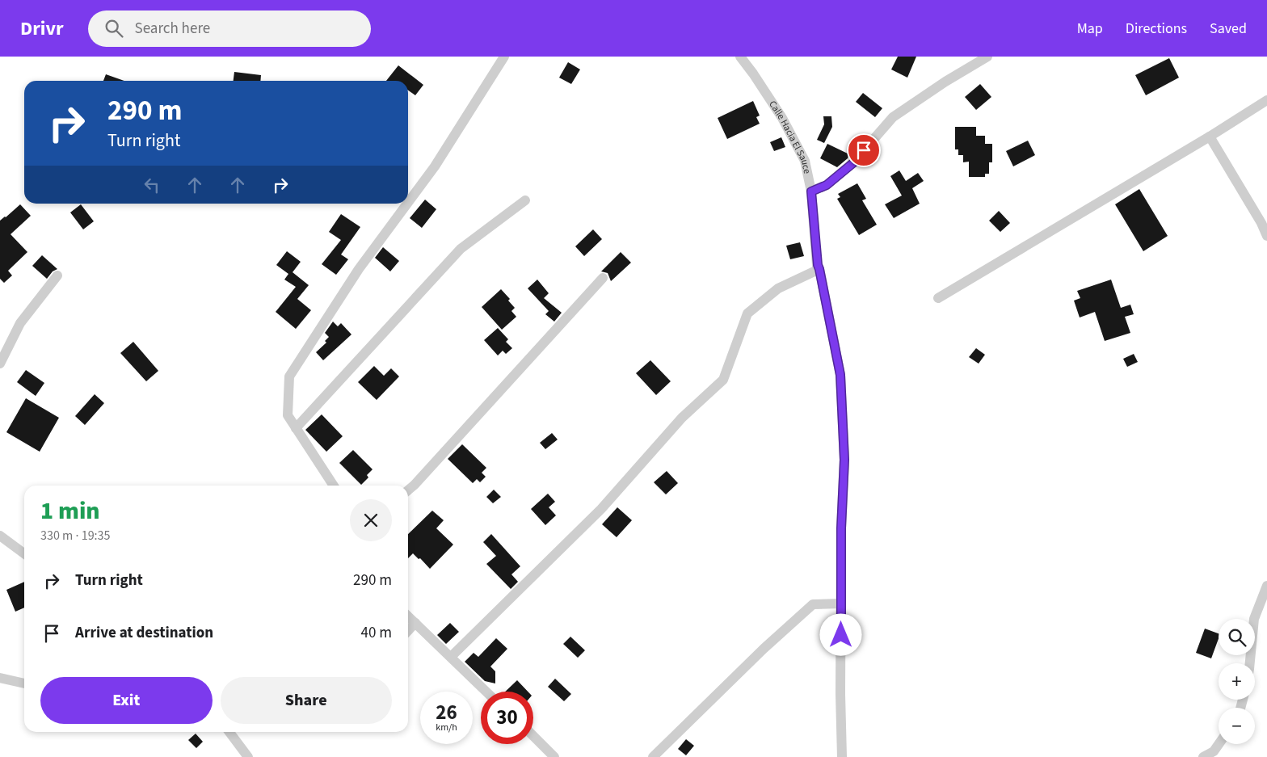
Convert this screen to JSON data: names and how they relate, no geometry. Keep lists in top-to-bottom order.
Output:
{
  "streets": {
    "street": ["Calle Hacia El Sauce"]
  },
  "page": {
    "header": "Drivr",
    "search": "Search here",
    "nav": ["Map", "Directions", "Saved"],
    "turn": ["290 m", "Turn right"],
    "heading": ["1 min", "330 m · 19:35"],
    "list": [
      {
        "name": "Turn right",
        "value": "290 m"
      },
      {
        "name": "Arrive at destination",
        "value": "40 m"
      }
    ],
    "map_buttons": ["+", "−"],
    "buttons": ["Exit", "Share"],
    "speed": "26 km/h",
    "limit": "30"
  }
}
